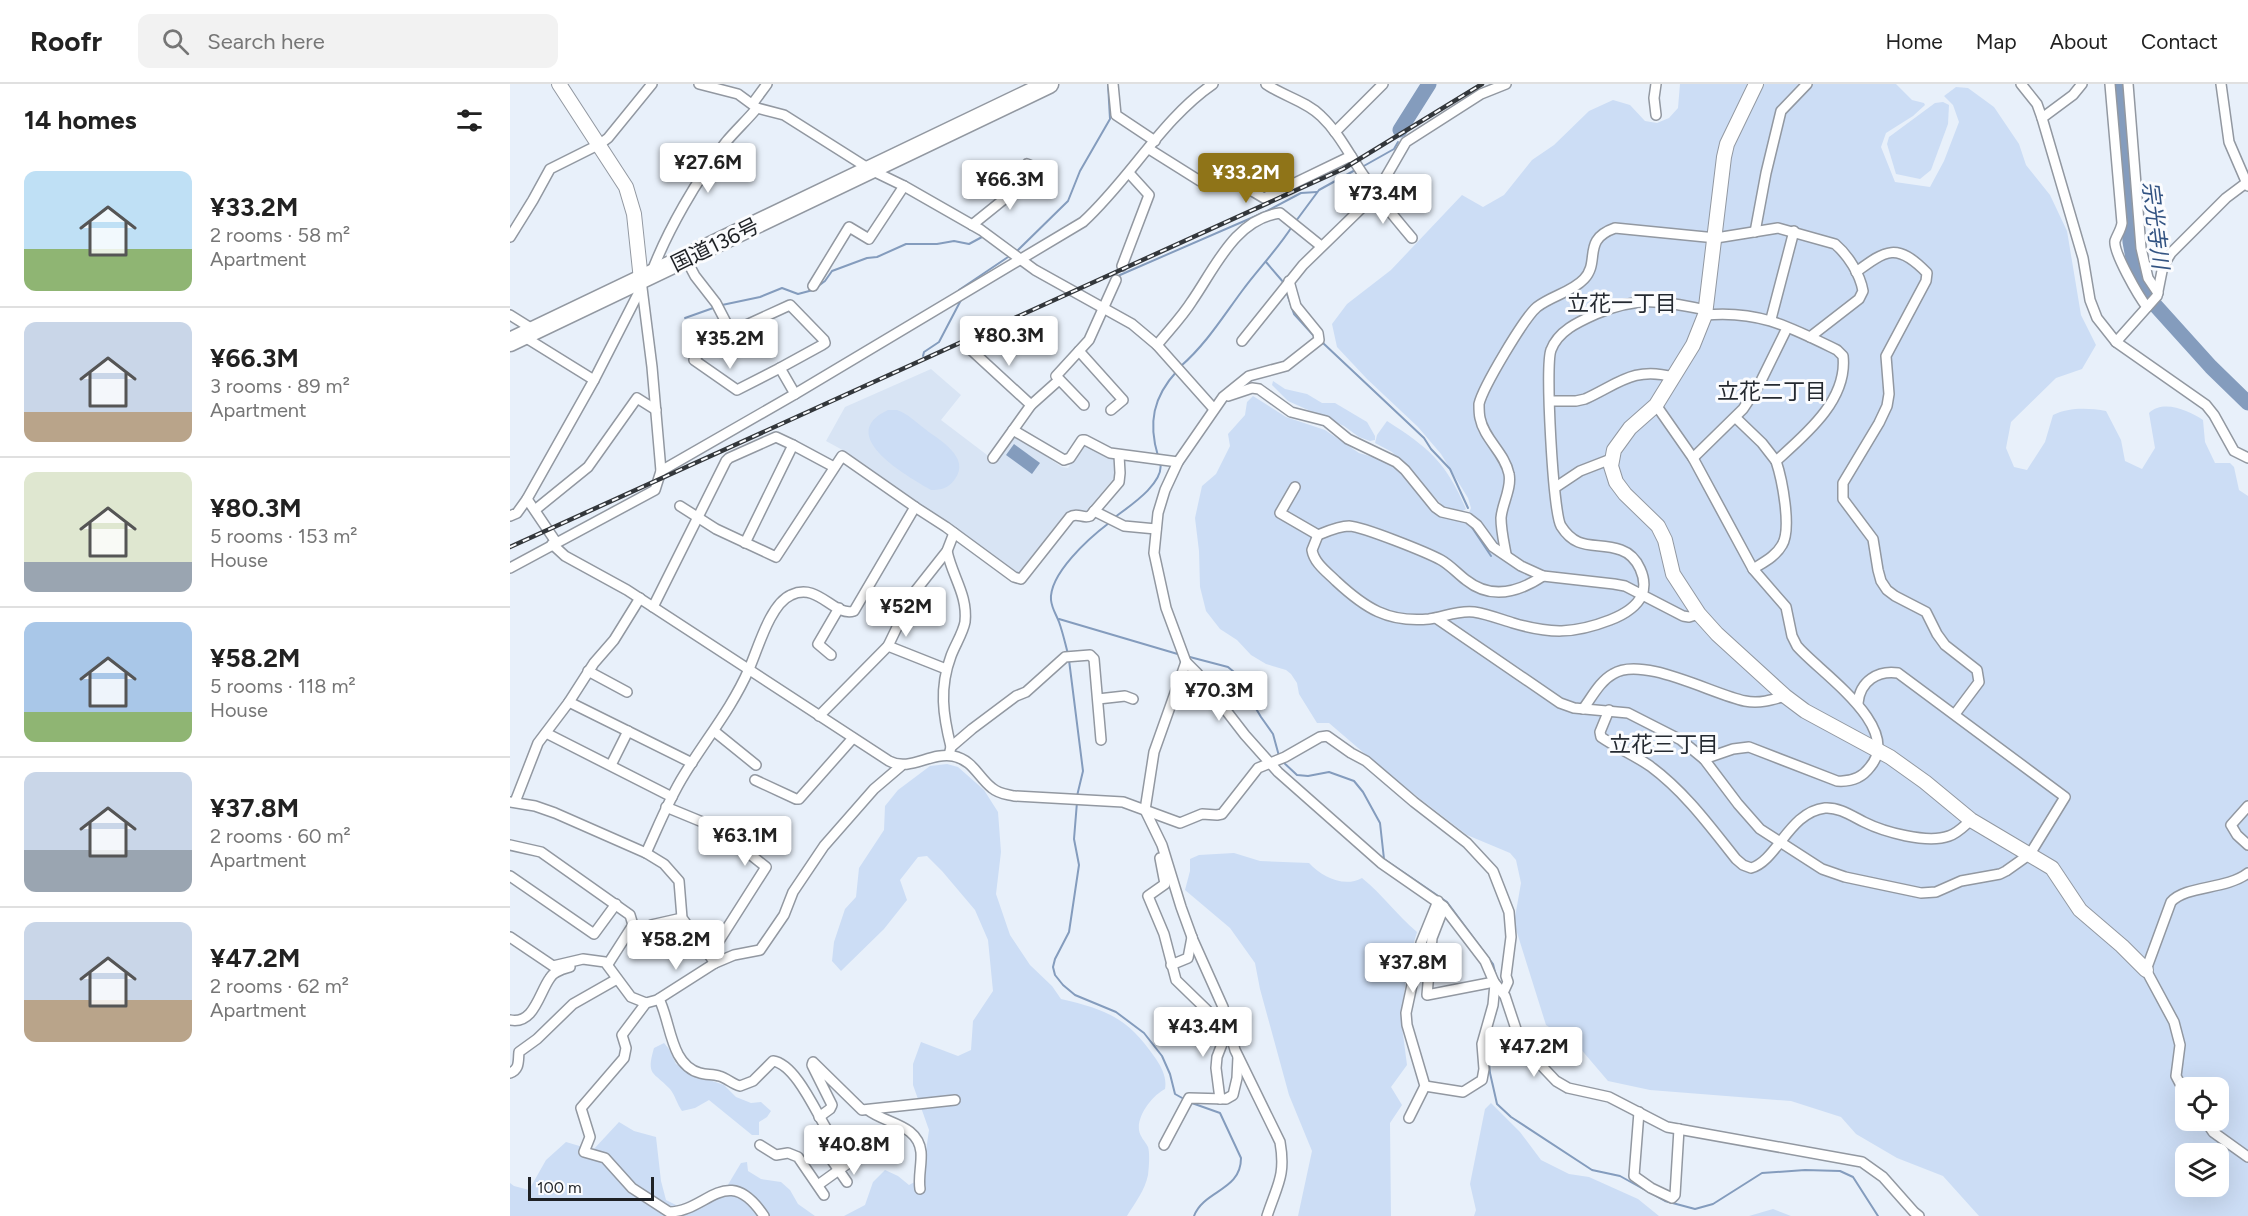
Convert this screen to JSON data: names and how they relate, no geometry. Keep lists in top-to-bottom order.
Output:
{
  "streets": {
    "highway": ["国道136号"]
  },
  "districts": ["立花一丁目", "立花二丁目", "立花三丁目"],
  "water": ["宗光寺川"],
  "scale_bar": "100 m",
  "page": {
    "header": "Roofr",
    "search": "Search here",
    "nav": [
      "Home",
      "Map",
      "About",
      "Contact"
    ],
    "heading": "14 homes",
    "price": [
      "¥27.6M",
      "¥33.2M",
      "¥66.3M",
      "¥73.4M",
      "¥80.3M",
      "¥35.2M",
      "¥52M",
      "¥70.3M",
      "¥63.1M",
      "¥58.2M",
      "¥37.8M",
      "¥43.4M",
      "¥47.2M",
      "¥40.8M"
    ],
    "list": [
      {
        "name": "¥33.2M",
        "note": "2 rooms · 58 m² · Apartment"
      },
      {
        "name": "¥66.3M",
        "note": "3 rooms · 89 m² · Apartment"
      },
      {
        "name": "¥80.3M",
        "note": "5 rooms · 153 m² · House"
      },
      {
        "name": "¥58.2M",
        "note": "5 rooms · 118 m² · House"
      },
      {
        "name": "¥37.8M",
        "note": "2 rooms · 60 m² · Apartment"
      },
      {
        "name": "¥47.2M",
        "note": "2 rooms · 62 m² · Apartment"
      }
    ],
    "scale": "100 m"
  }
}
